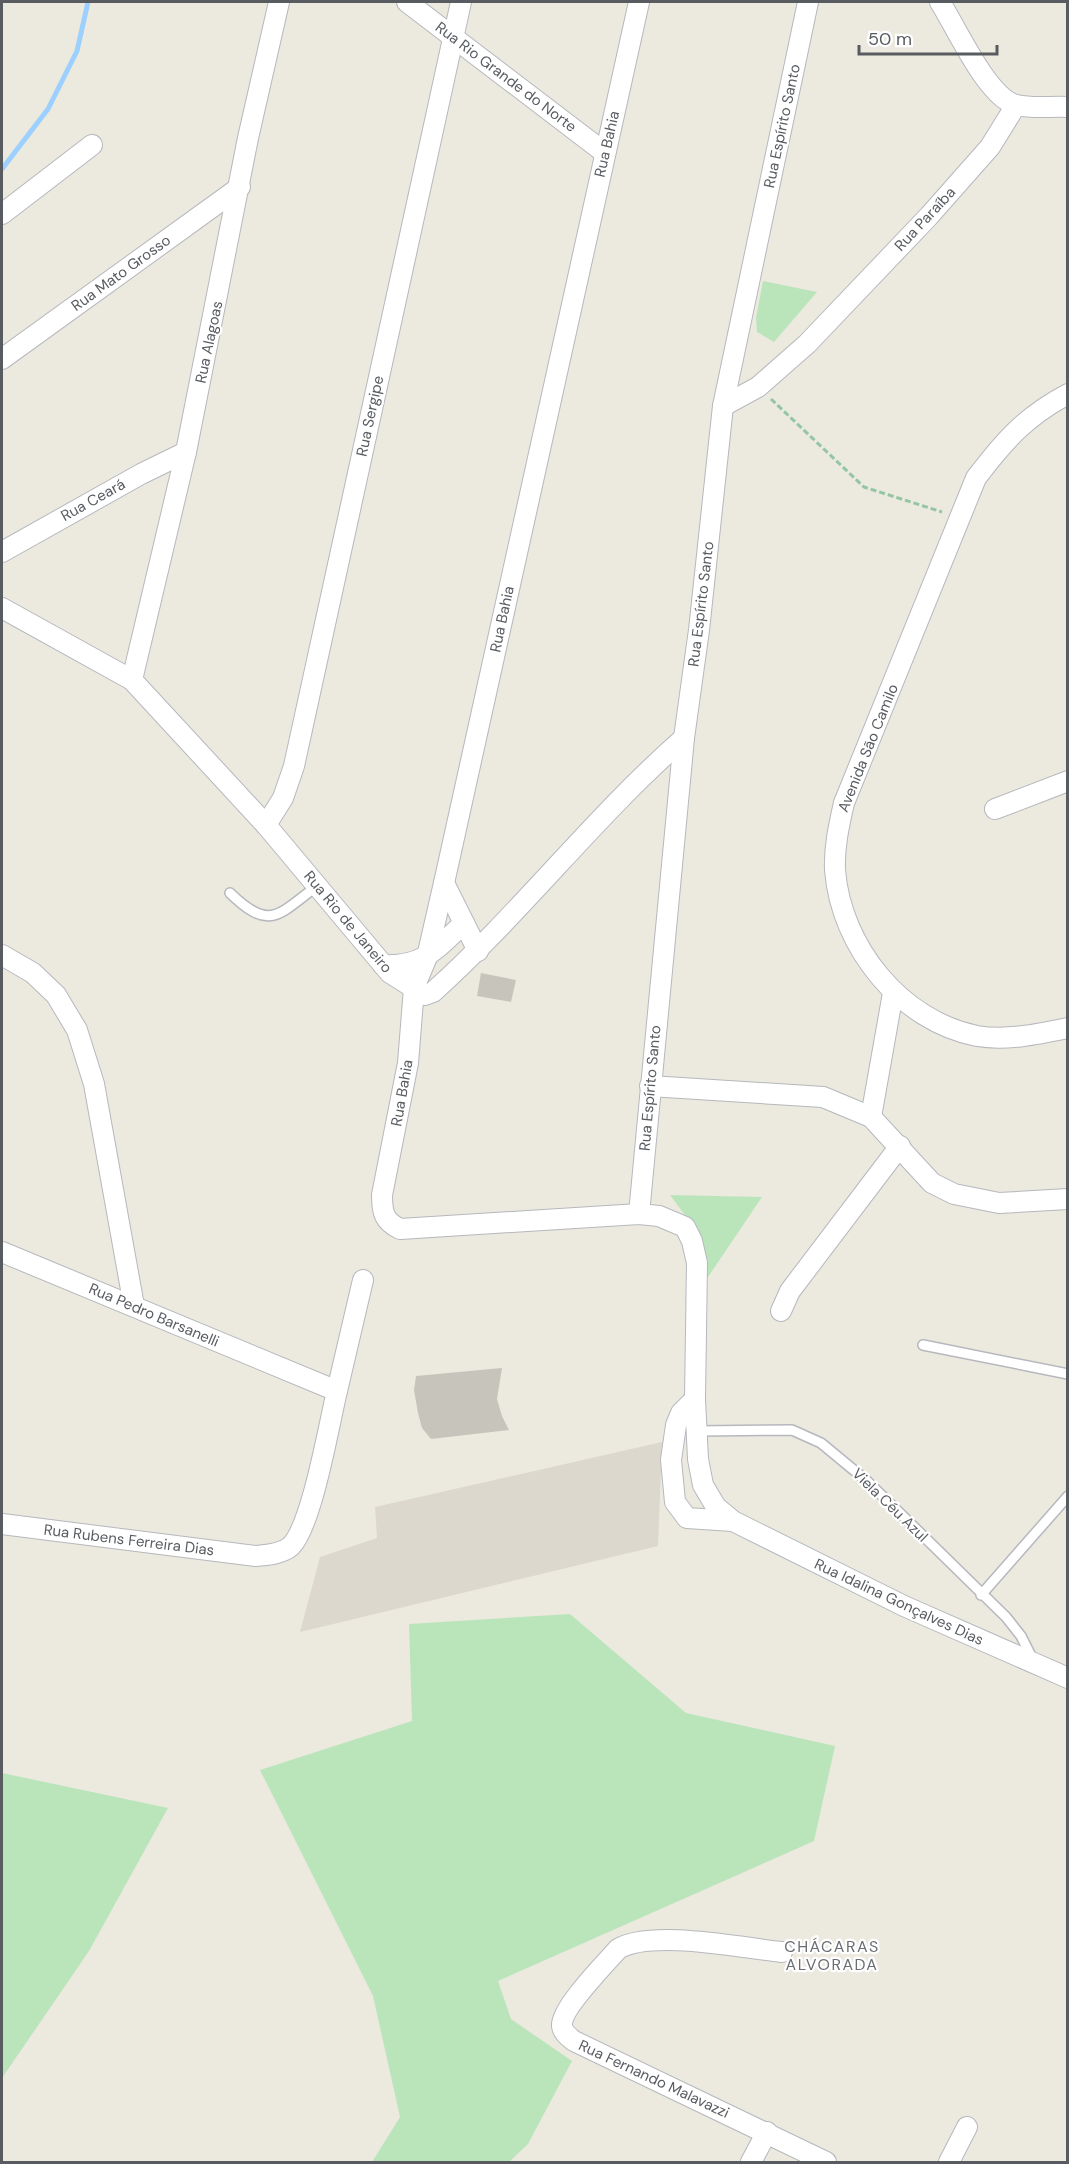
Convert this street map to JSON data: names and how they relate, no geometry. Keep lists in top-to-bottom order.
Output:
{
  "streets": {
    "street": [
      "Rua Rio Grande do Norte",
      "Rua Espírito Santo",
      "Rua Bahia",
      "Rua Paraíba",
      "Rua Mato Grosso",
      "Rua Alagoas",
      "Rua Sergipe",
      "Rua Ceará",
      "Avenida São Camilo",
      "Rua Rio de Janeiro",
      "Rua Pedro Barsanelli",
      "Rua Rubens Ferreira Dias",
      "Rua Idalina Gonçalves Dias",
      "Rua Fernando Malavazzi"
    ],
    "lane": ["Viela Céu Azul"]
  },
  "crossings": [
    ["Rua Rio Grande do Norte", "Rua Bahia"],
    ["Rua Rio Grande do Norte", "Rua Sergipe"],
    ["Rua Espírito Santo", "Rua Bahia"],
    ["Rua Espírito Santo", "Rua Paraíba"],
    ["Rua Bahia", "Rua Rio de Janeiro"],
    ["Rua Mato Grosso", "Rua Alagoas"],
    ["Rua Alagoas", "Rua Ceará"],
    ["Rua Alagoas", "Rua Rio de Janeiro"],
    ["Rua Sergipe", "Rua Rio de Janeiro"],
    ["Rua Pedro Barsanelli", "Rua Rubens Ferreira Dias"],
    ["Viela Céu Azul", "Rua Idalina Gonçalves Dias"]
  ],
  "districts": ["CHÁCARAS ALVORADA"],
  "scale_bar": "50 m"
}
